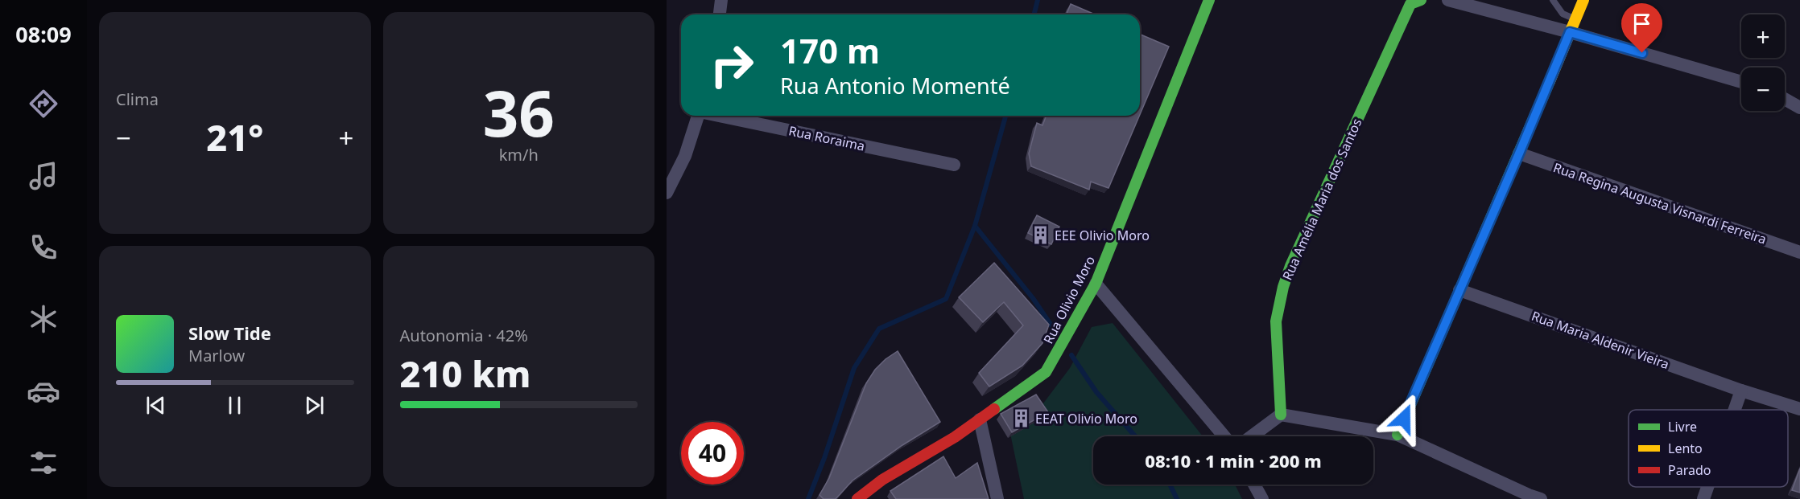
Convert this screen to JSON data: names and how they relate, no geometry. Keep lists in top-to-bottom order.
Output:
{
  "streets": {
    "street": [
      "Rua Roraima",
      "Rua Amélia Maria dos Santos",
      "Rua Regina Augusta Visnardi Ferreira",
      "Rua Olivio Moro",
      "Rua Maria Aldenir Vieira"
    ]
  },
  "places": {
    "building": ["EEE Olivio Moro", "EEAT Olivio Moro"]
  },
  "legend": ["Livre", "Lento", "Parado"],
  "page": {
    "tabs": "08:09",
    "tile": [
      "Clima",
      ["36", "km/h"],
      ["Autonomia · 42%", "210 km"]
    ],
    "map_buttons": ["+", "−"],
    "turn": ["170 m", "Rua Antonio Momenté"],
    "heat": ["−", "21°", "+"],
    "song": ["Slow Tide", "Marlow"],
    "limit": "40",
    "trip": "08:10 · 1 min · 200 m"
  }
}
